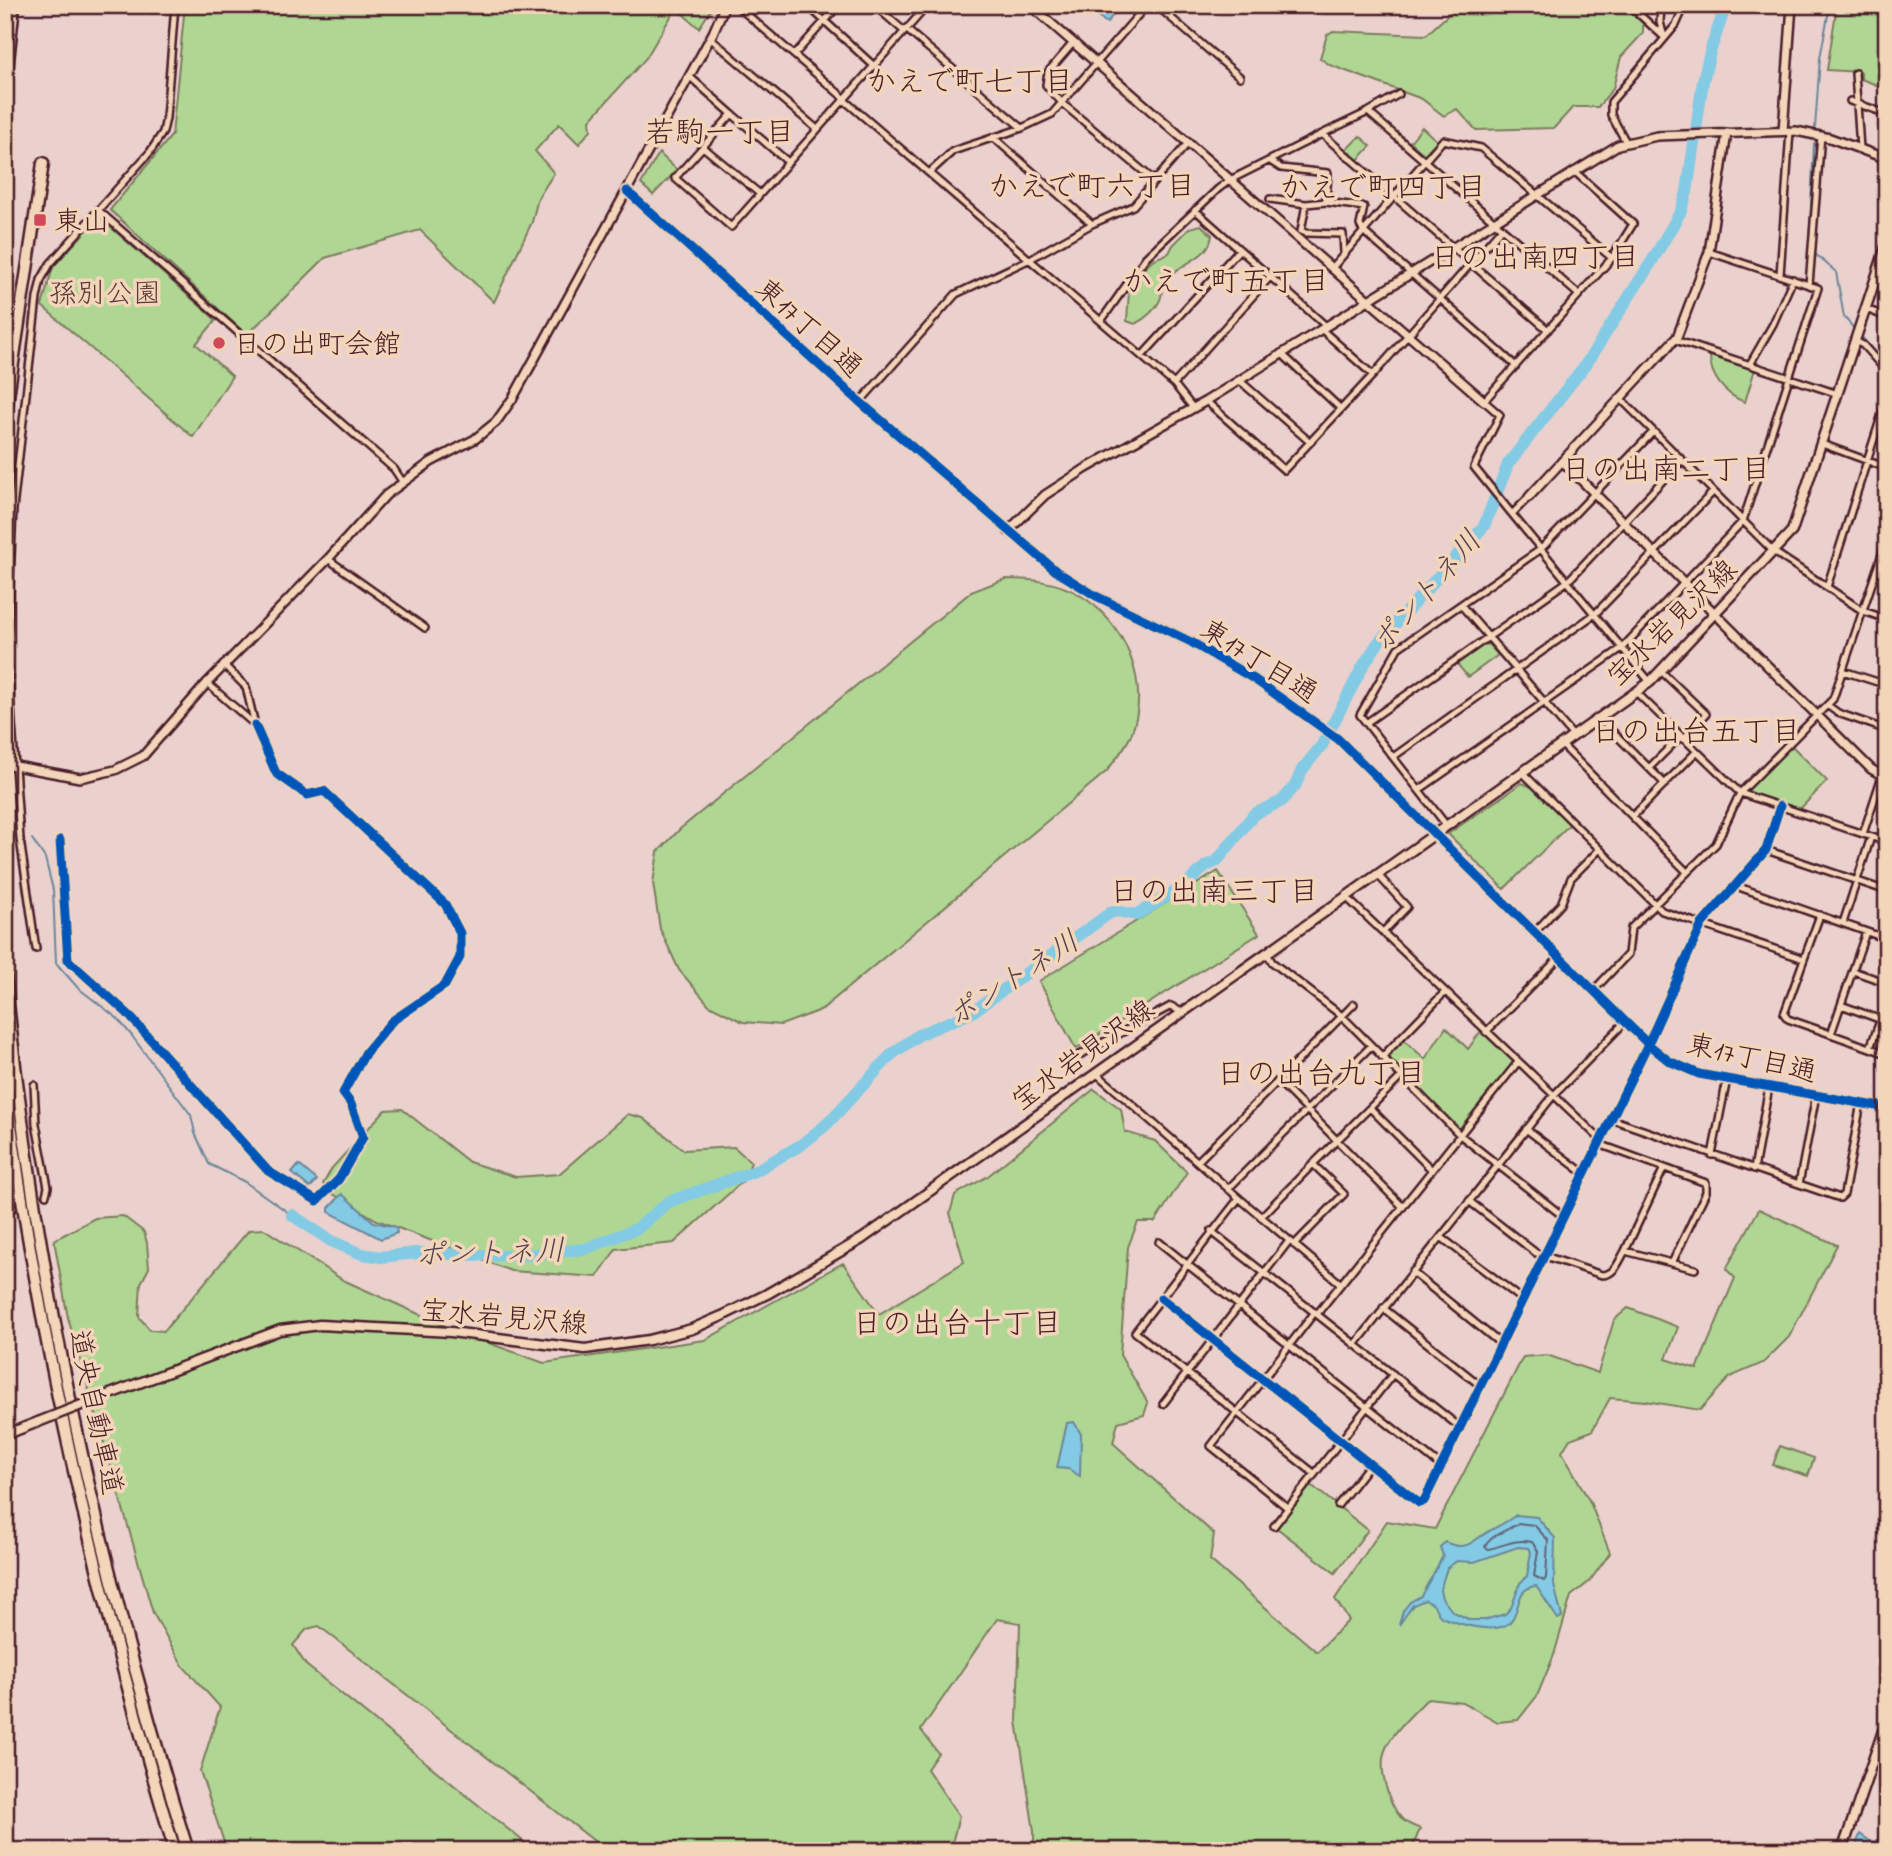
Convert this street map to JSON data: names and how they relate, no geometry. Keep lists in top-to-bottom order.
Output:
{
  "streets": {
    "highway": ["道央自動車道"],
    "main road": ["宝水岩見沢線"],
    "street": ["東17丁目通"]
  },
  "crossings": [
    ["東17丁目通", "宝水岩見沢線"]
  ],
  "districts": [
    "かえで町七丁目",
    "若駒一丁目",
    "かえで町六丁目",
    "かえで町四丁目",
    "日の出南四丁目",
    "かえで町五丁目",
    "日の出南二丁目",
    "日の出台五丁目",
    "日の出南三丁目",
    "日の出台九丁目",
    "日の出台十丁目"
  ],
  "water": ["ポントネ川"],
  "parks": ["孫別公園"],
  "places": {
    "transit": ["東山"],
    "other": ["日の出町会館"]
  }
}
